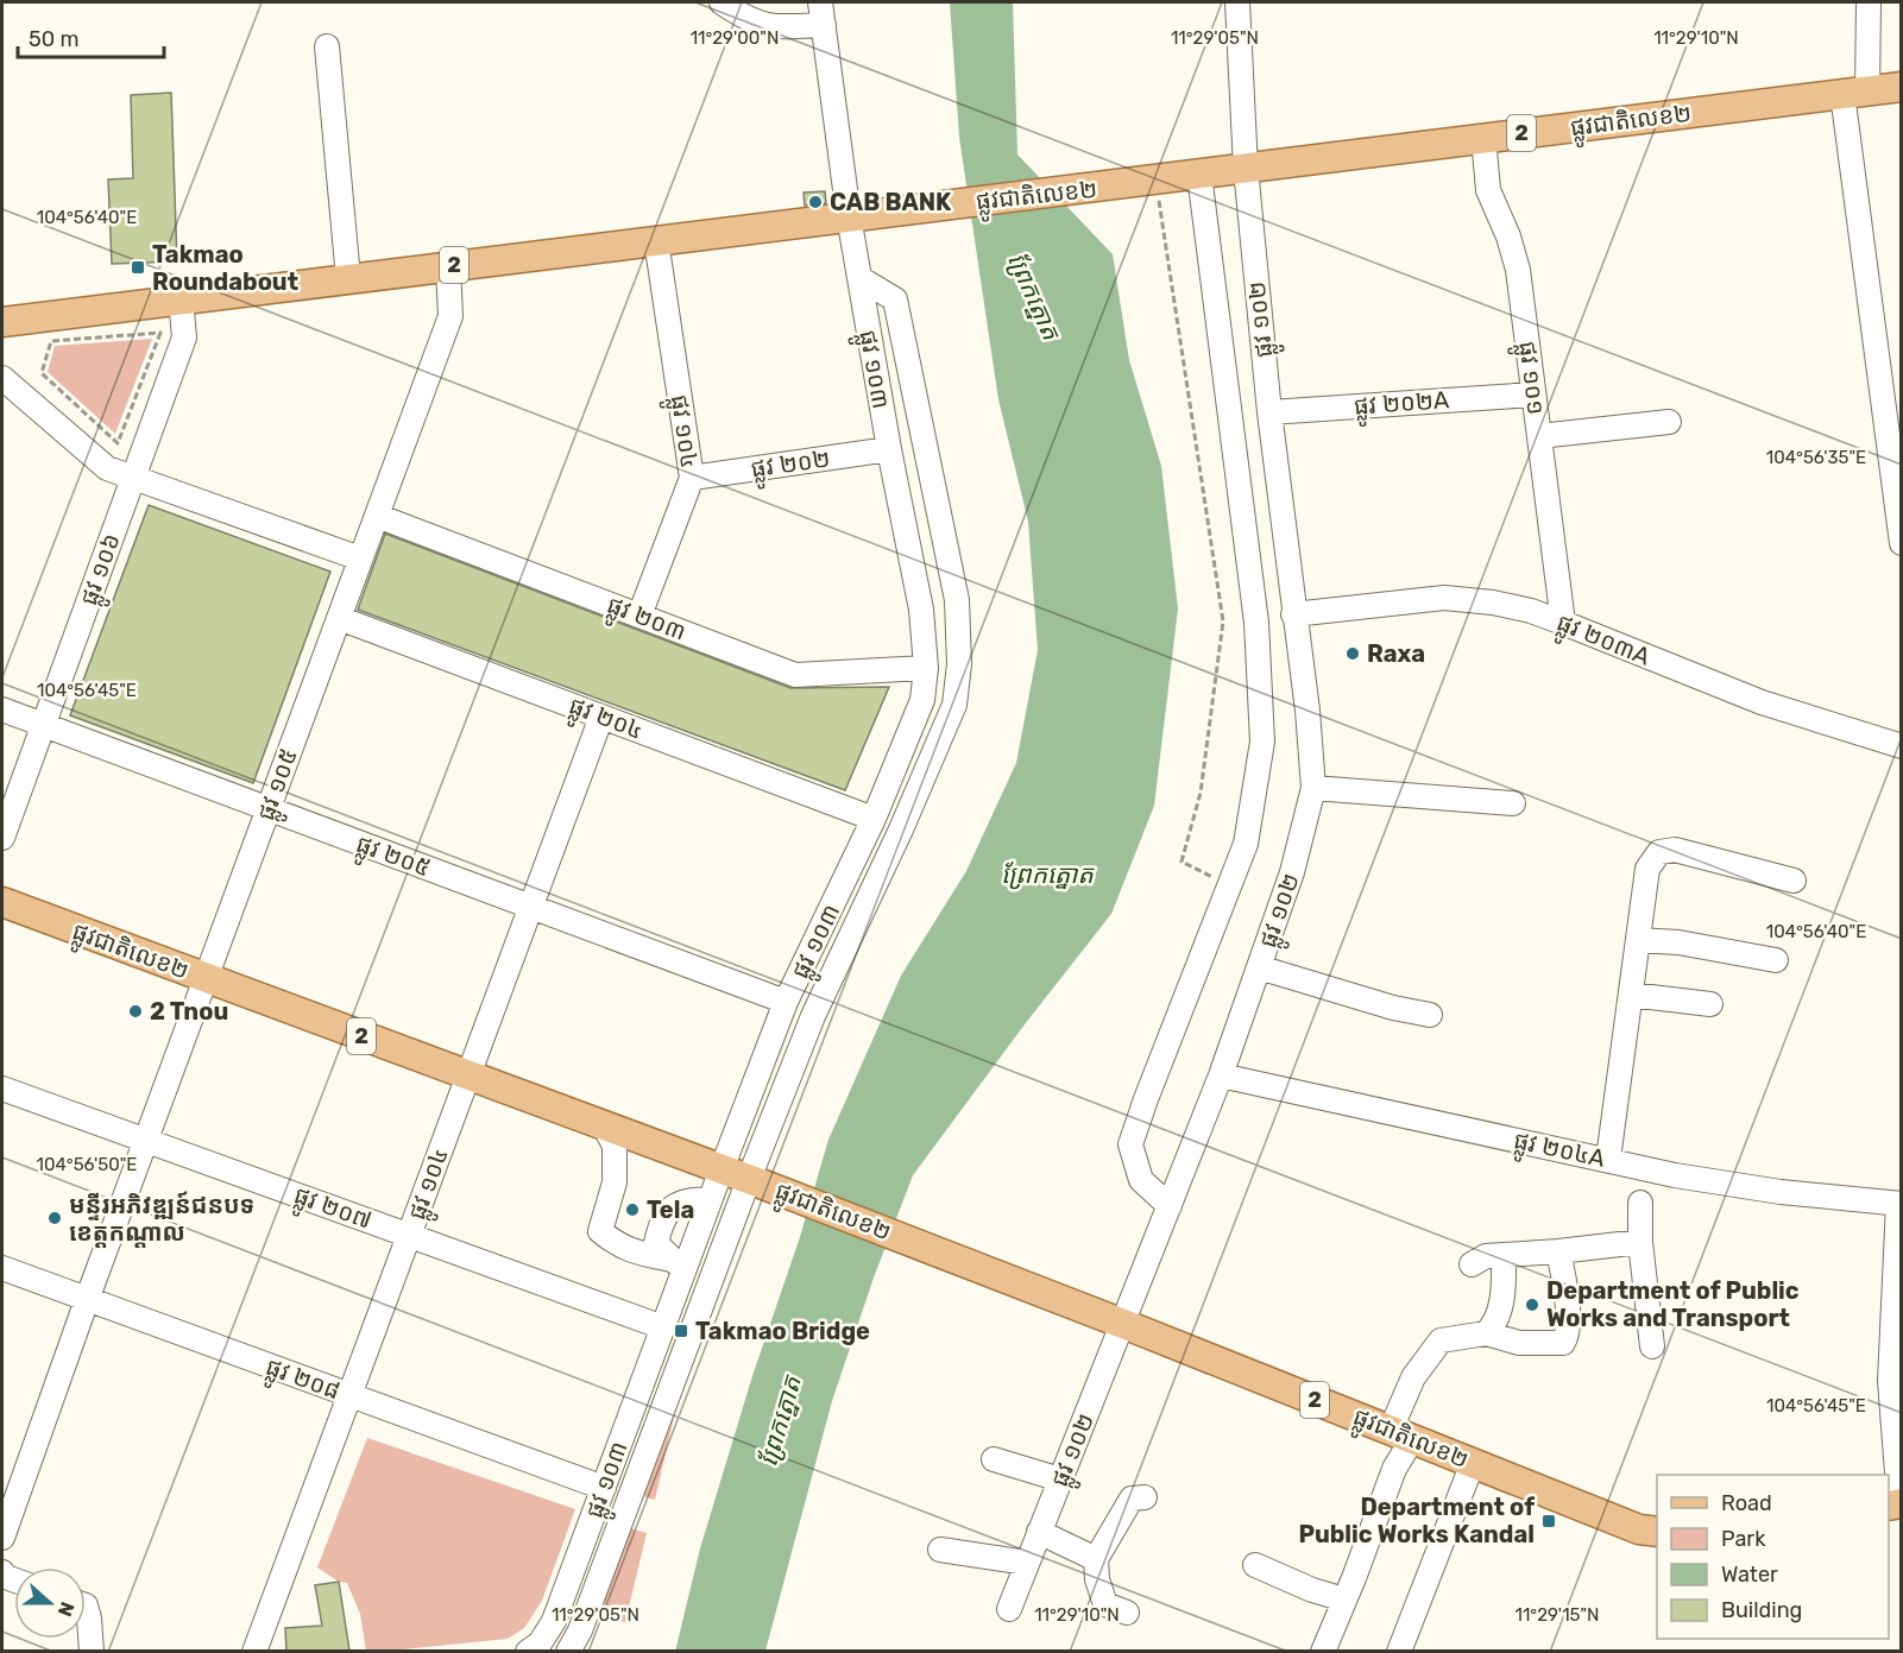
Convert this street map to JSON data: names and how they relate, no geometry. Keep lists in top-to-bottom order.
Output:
{
  "streets": {
    "main road": ["ផ្លូវជាតិលេខ២", "2"],
    "street": [
      "ផ្លូវ ១០២",
      "ផ្លូវ ១០៣",
      "ផ្លូវ ១០១",
      "ផ្លូវ ២០២A",
      "ផ្លូវ ១០៤",
      "ផ្លូវ ២០២",
      "ផ្លូវ ១០៦",
      "ផ្លូវ ២០៣",
      "ផ្លូវ ២០៣A",
      "ផ្លូវ ២០៤",
      "ផ្លូវ ១០៥",
      "ផ្លូវ ២០៥",
      "ផ្លូវ ២០៤A",
      "ផ្លូវ ២០៧",
      "ផ្លូវ ២០៨"
    ]
  },
  "crossings": [
    ["ផ្លូវជាតិលេខ២", "ផ្លូវ ១០២"],
    ["ផ្លូវជាតិលេខ២", "ផ្លូវ ១០៣"],
    ["ផ្លូវជាតិលេខ២", "ផ្លូវ ១០១"],
    ["ផ្លូវជាតិលេខ២", "ផ្លូវ ១០៤"],
    ["ផ្លូវជាតិលេខ២", "ផ្លូវ ១០៦"],
    ["ផ្លូវជាតិលេខ២", "ផ្លូវ ១០៥"],
    ["ផ្លូវ ១០២", "ផ្លូវ ២០២A"],
    ["ផ្លូវ ១០២", "ផ្លូវ ២០៣A"],
    ["ផ្លូវ ១០២", "ផ្លូវ ២០៤A"],
    ["ផ្លូវ ១០៣", "ផ្លូវ ២០២"],
    ["ផ្លូវ ១០៣", "ផ្លូវ ២០៣"],
    ["ផ្លូវ ១០៣", "ផ្លូវ ២០៤"],
    ["ផ្លូវ ១០៣", "ផ្លូវ ២០៥"],
    ["ផ្លូវ ១០៣", "ផ្លូវ ២០៧"],
    ["ផ្លូវ ១០៣", "ផ្លូវ ២០៨"],
    ["ផ្លូវ ១០១", "ផ្លូវ ២០២A"],
    ["ផ្លូវ ១០១", "ផ្លូវ ២០៣A"],
    ["ផ្លូវ ១០៤", "ផ្លូវ ២០២"],
    ["ផ្លូវ ១០៤", "ផ្លូវ ២០៣"],
    ["ផ្លូវ ១០៤", "ផ្លូវ ២០៤"],
    ["ផ្លូវ ១០៤", "ផ្លូវ ២០៥"],
    ["ផ្លូវ ១០៤", "ផ្លូវ ២០៧"],
    ["ផ្លូវ ១០៤", "ផ្លូវ ២០៨"],
    ["ផ្លូវ ១០៦", "ផ្លូវ ២០៥"],
    ["ផ្លូវ ២០៣", "ផ្លូវ ១០៥"],
    ["ផ្លូវ ២០៤", "ផ្លូវ ១០៥"],
    ["ផ្លូវ ១០៥", "ផ្លូវ ២០៥"],
    ["ផ្លូវ ១០៥", "ផ្លូវ ២០៧"],
    ["ផ្លូវ ១០៥", "ផ្លូវ ២០៨"]
  ],
  "water": ["ព្រែកត្នោត"],
  "places": {
    "other": [
      "CAB BANK",
      "Raxa",
      "2 Tnou",
      "Tela",
      "មន្ទីរអភិវឌ្ឍន៍ជនបទ ខេត្តកណ្តាល",
      "Department of Public Works and Transport"
    ],
    "transit": ["Takmao Roundabout", "Takmao Bridge", "Department of Public Works Kandal"]
  },
  "legend": [
    "Road",
    "Park",
    "Water",
    "Building"
  ],
  "scale_bar": "50 m",
  "north": "right",
  "coordinates": [
    "11°29'00\"N",
    "11°29'05\"N",
    "11°29'10\"N",
    "104°56'40\"E",
    "104°56'35\"E",
    "104°56'45\"E",
    "104°56'50\"E",
    "11°29'15\"N"
  ]
}
